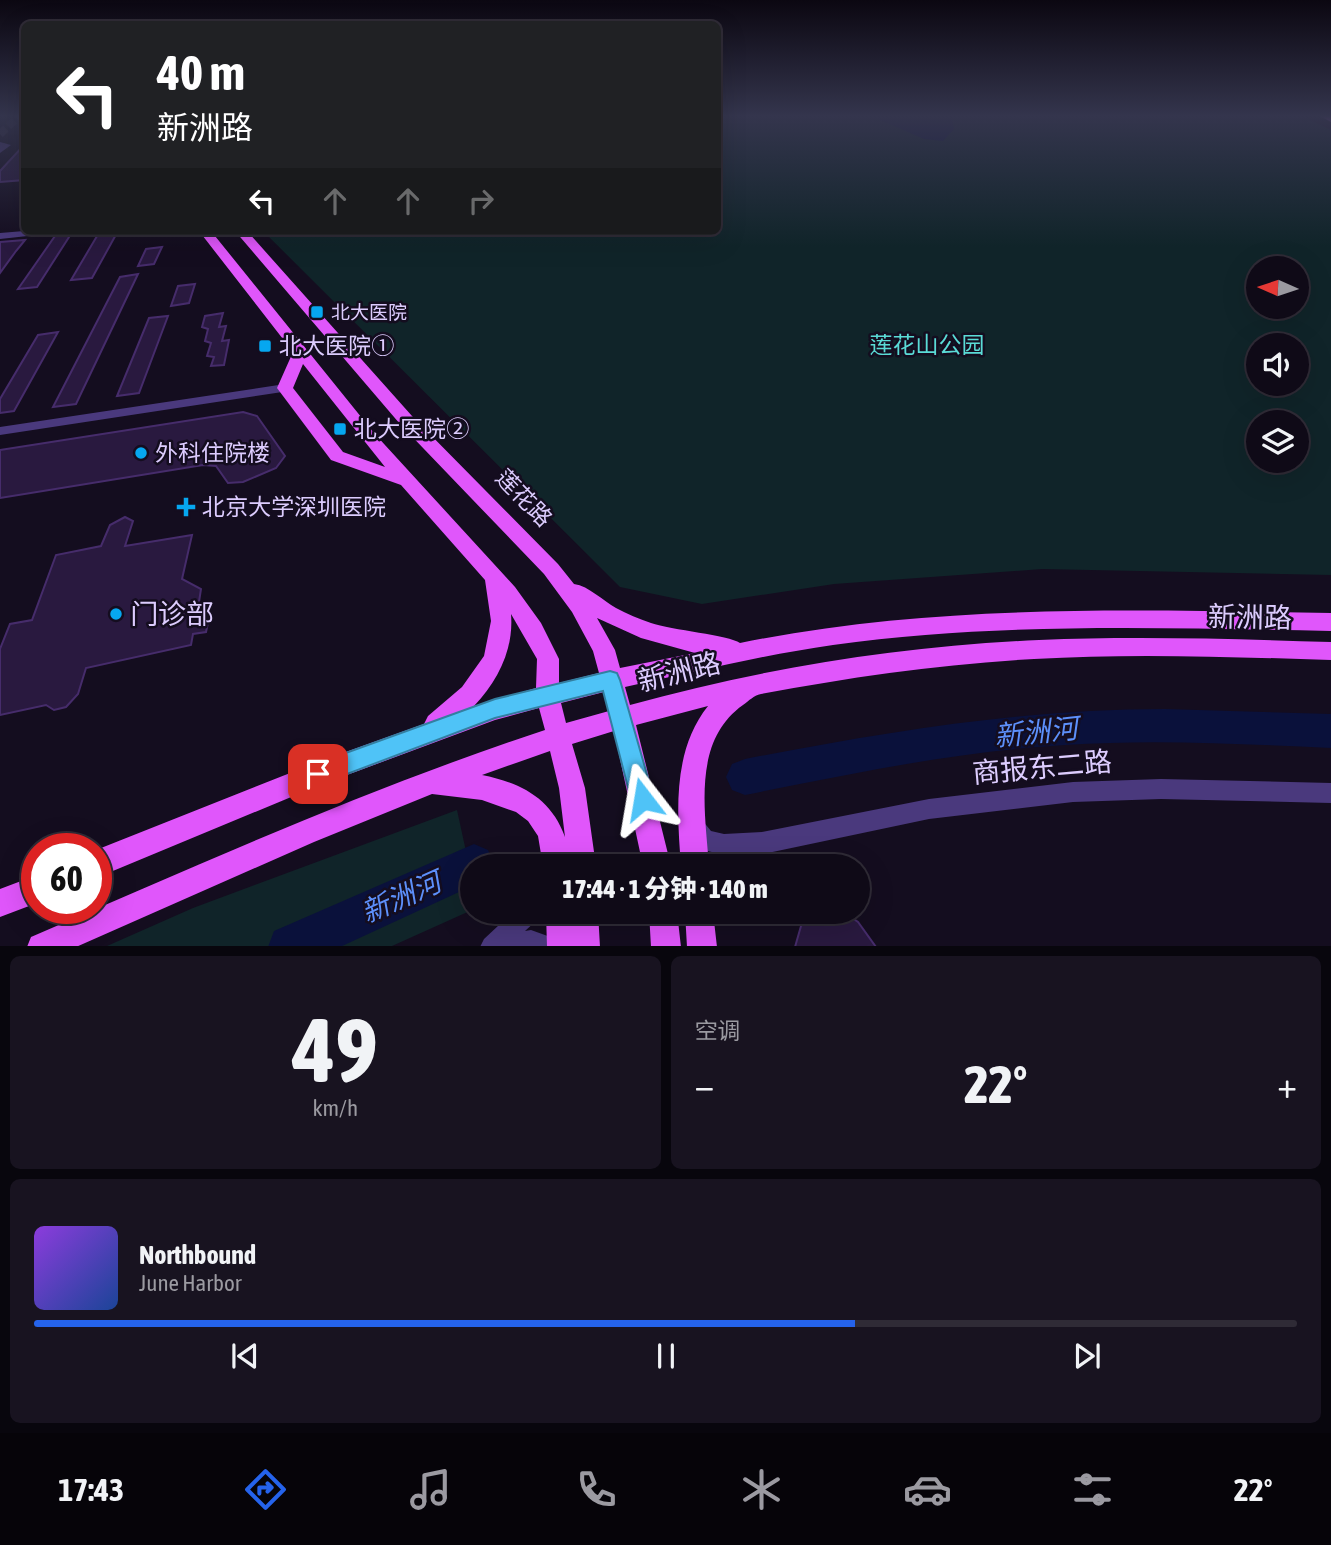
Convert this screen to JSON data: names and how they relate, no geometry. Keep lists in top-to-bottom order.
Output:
{
  "streets": {
    "main road": ["莲花路", "新洲路"],
    "street": ["商报东二路"]
  },
  "crossings": [
    ["莲花路", "新洲路"]
  ],
  "water": ["新洲河"],
  "parks": ["莲花山公园"],
  "places": {
    "transit": ["北大医院", "北大医院①", "北大医院②"],
    "other": ["外科住院楼", "门诊部"],
    "health": ["北京大学深圳医院"]
  },
  "north": "left",
  "page": {
    "turn": ["40 m", "新洲路"],
    "limit": "60",
    "trip": "17:44 · 1 分钟 · 140 m",
    "tile": [
      ["49", "km/h"],
      "空调"
    ],
    "heat": ["−", "22°", "+"],
    "song": ["Northbound", "June Harbor"],
    "tabs": ["17:43", "22°"]
  }
}
